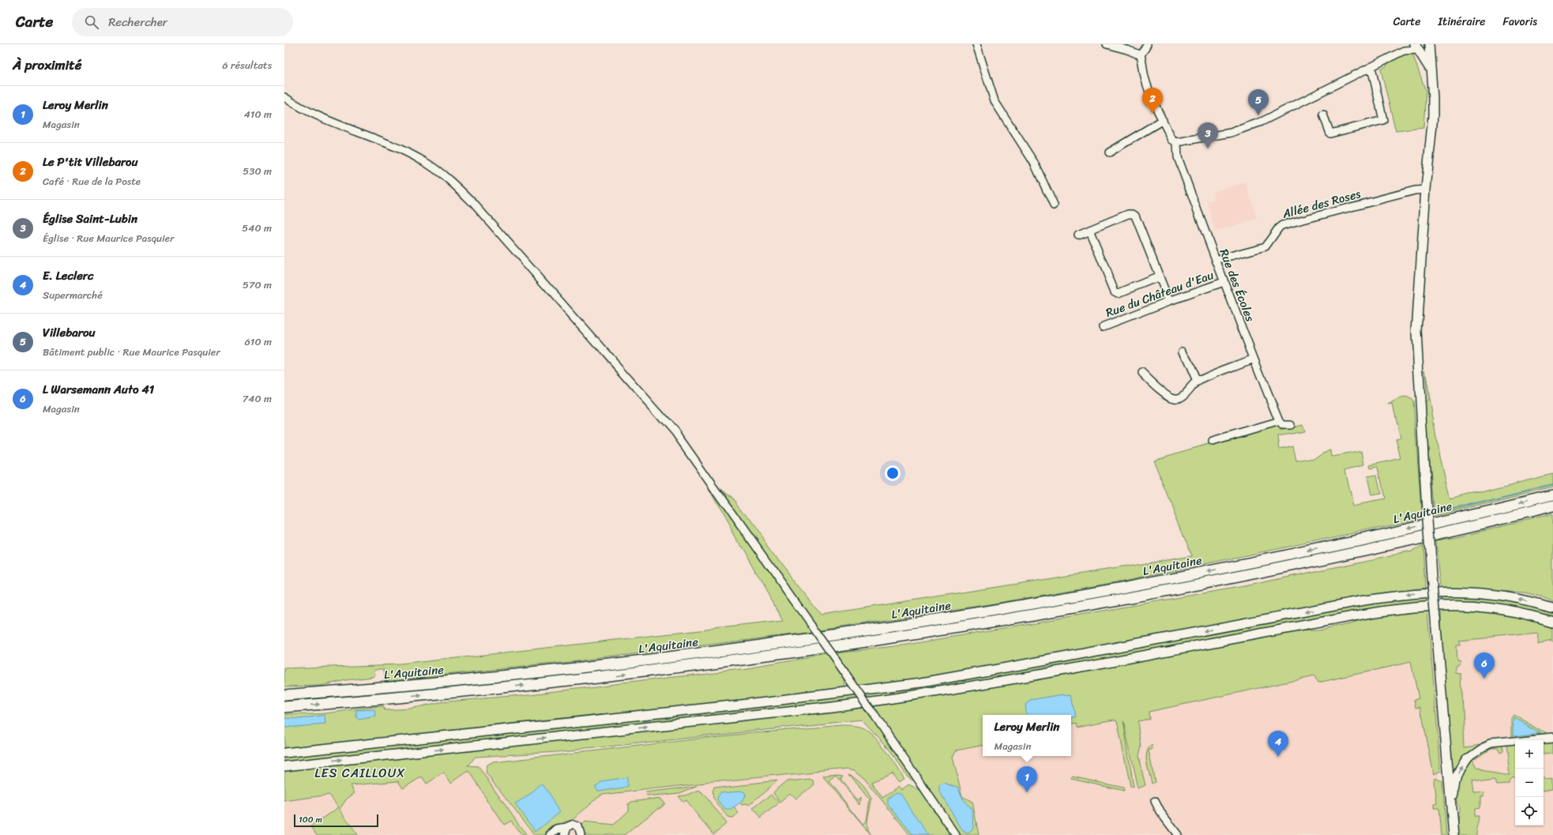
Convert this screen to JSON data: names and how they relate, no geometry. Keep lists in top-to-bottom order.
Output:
{
  "streets": {
    "highway": ["L'Aquitaine"],
    "street": ["Allée des Roses", "Rue des Écoles", "Rue du Château d'Eau"]
  },
  "crossings": [
    ["Allée des Roses", "Rue des Écoles"],
    ["Rue des Écoles", "Rue du Château d'Eau"]
  ],
  "districts": ["LES CAILLOUX"],
  "scale_bar": "100 m",
  "page": {
    "header": "Carte",
    "search": "Rechercher",
    "nav": ["Carte", "Itinéraire", "Favoris"],
    "heading": ["À proximité", "6 résultats"],
    "list": [
      {
        "mark": "1",
        "name": "Leroy Merlin",
        "note": "Magasin",
        "value": "410 m"
      },
      {
        "mark": "2",
        "name": "Le P'tit Villebarou",
        "note": "Café · Rue de la Poste",
        "value": "530 m"
      },
      {
        "mark": "3",
        "name": "Église Saint-Lubin",
        "note": "Église · Rue Maurice Pasquier",
        "value": "540 m"
      },
      {
        "mark": "4",
        "name": "E. Leclerc",
        "note": "Supermarché",
        "value": "570 m"
      },
      {
        "mark": "5",
        "name": "Villebarou",
        "note": "Bâtiment public · Rue Maurice Pasquier",
        "value": "610 m"
      },
      {
        "mark": "6",
        "name": "L Warsemann Auto 41",
        "note": "Magasin",
        "value": "740 m"
      }
    ],
    "pins": [
      "2",
      "5",
      "3",
      "6",
      "4",
      "1"
    ],
    "popup": ["Leroy Merlin", "Magasin"],
    "map_buttons": ["+", "−"],
    "scale": "100 m"
  }
}
